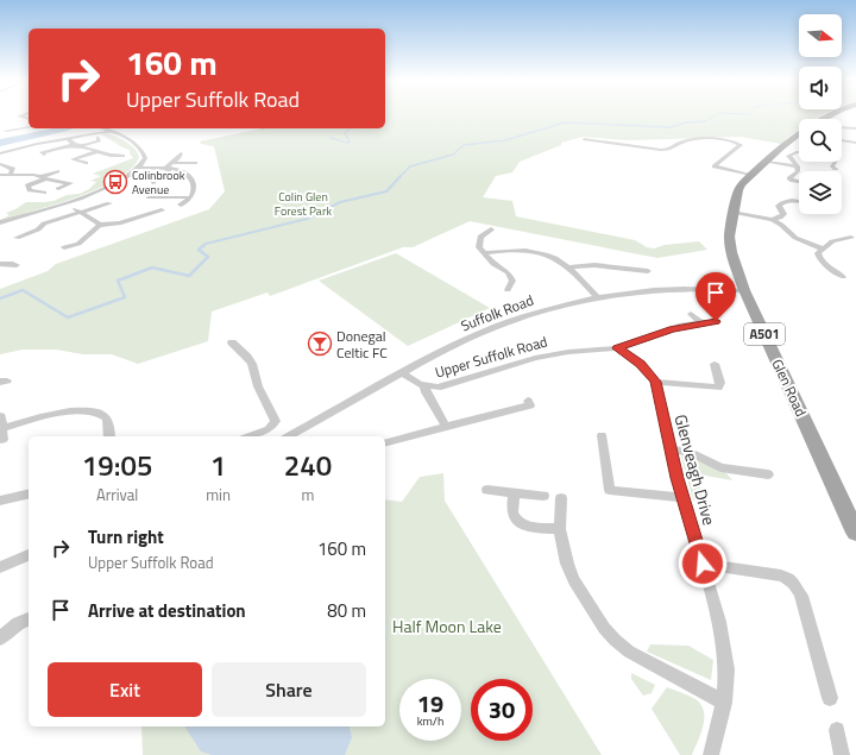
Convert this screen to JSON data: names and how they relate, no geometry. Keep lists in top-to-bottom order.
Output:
{
  "streets": {
    "main road": ["A501", "Glen Road"],
    "street": ["Suffolk Road", "Upper Suffolk Road", "Glenveagh Drive"]
  },
  "crossings": [
    ["Suffolk Road", "Upper Suffolk Road"],
    ["Suffolk Road", "Glen Road"],
    ["Upper Suffolk Road", "Glenveagh Drive"]
  ],
  "parks": ["Colin Glen Forest Park", "Half Moon Lake"],
  "places": {
    "bus stop": ["Colinbrook Avenue"],
    "bar": ["Donegal Celtic FC"]
  },
  "north": "right",
  "page": {
    "turn": ["160 m", "Upper Suffolk Road"],
    "eta": [
      "19:05",
      "Arrival",
      "1",
      "min",
      "240",
      "m"
    ],
    "list": [
      {
        "name": "Turn right",
        "note": "Upper Suffolk Road",
        "value": "160 m"
      },
      {
        "name": "Arrive at destination",
        "value": "80 m"
      }
    ],
    "buttons": ["Exit", "Share"],
    "speed": "19 km/h",
    "limit": "30"
  }
}
